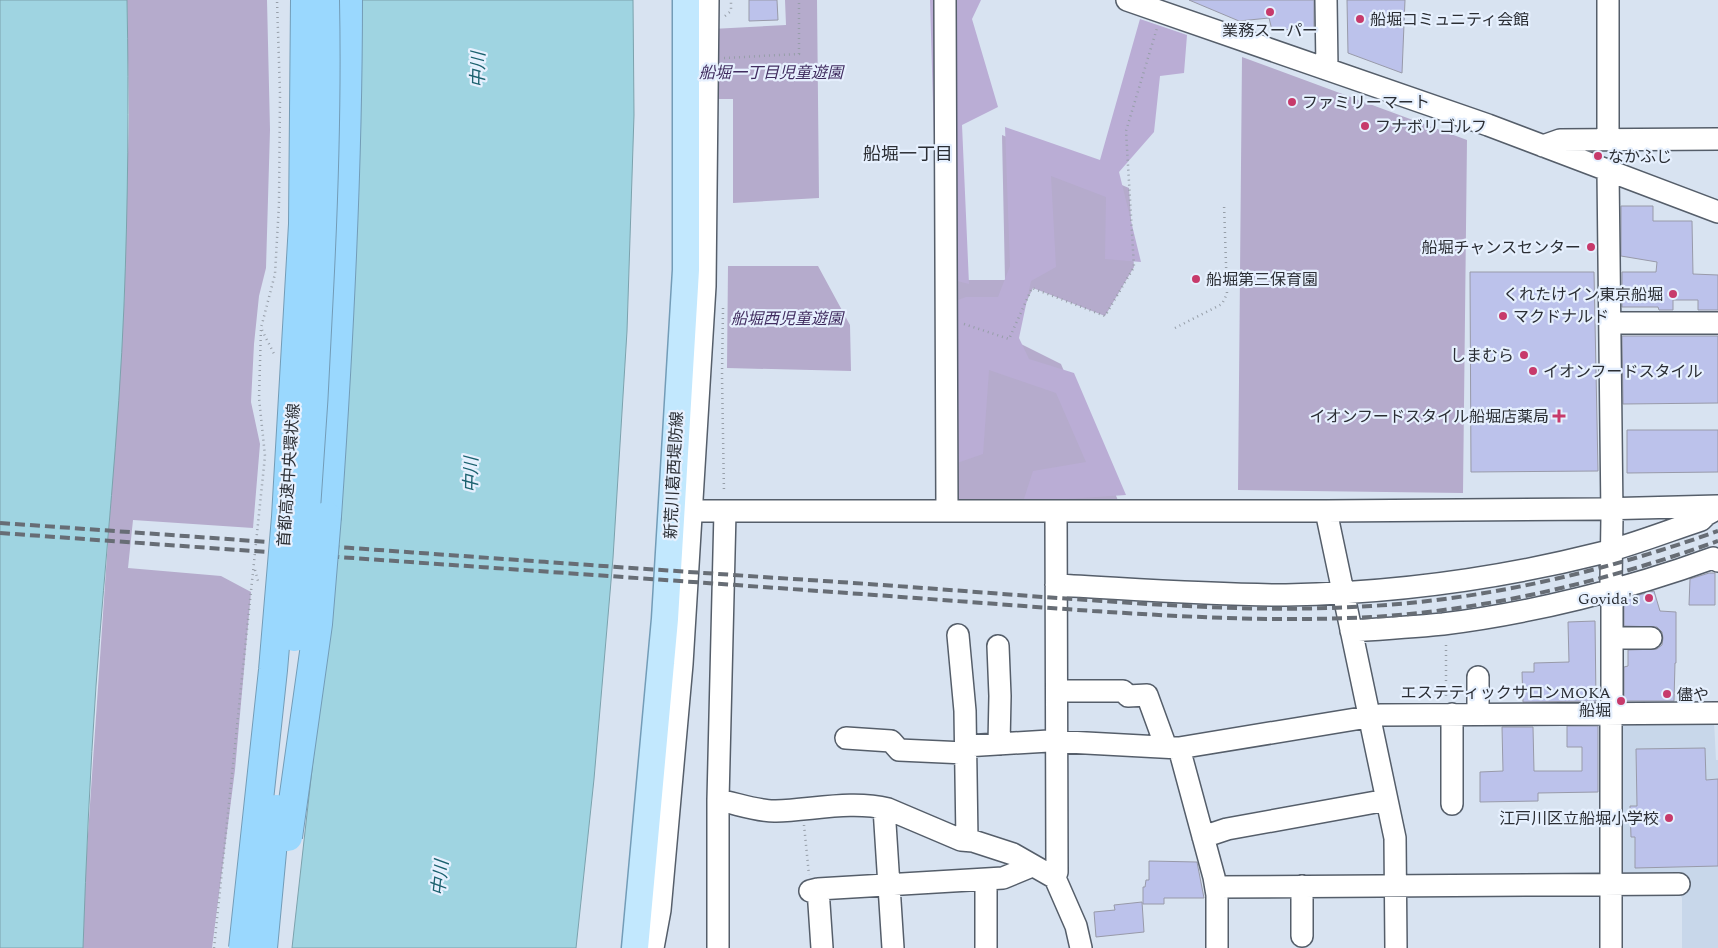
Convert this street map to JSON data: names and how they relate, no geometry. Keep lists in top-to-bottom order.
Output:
{
  "streets": {
    "highway": ["首都高速中央環状線"],
    "main road": ["新荒川葛西堤防線"]
  },
  "districts": ["船堀一丁目"],
  "water": ["中川"],
  "parks": ["船堀一丁目児童遊園", "船堀西児童遊園"],
  "places": {
    "other": [
      "業務スーパー",
      "船堀コミュニティ会館",
      "ファミリーマート",
      "フナボリゴルフ",
      "なかふじ",
      "船堀チャンスセンター",
      "船堀第三保育園",
      "くれたけイン東京船堀",
      "マクドナルド",
      "しまむら",
      "イオンフードスタイル",
      "Govida's",
      "儘や",
      "エステティックサロンMOKA 船堀",
      "江戸川区立船堀小学校"
    ],
    "health": ["イオンフードスタイル船堀店薬局"]
  }
}
